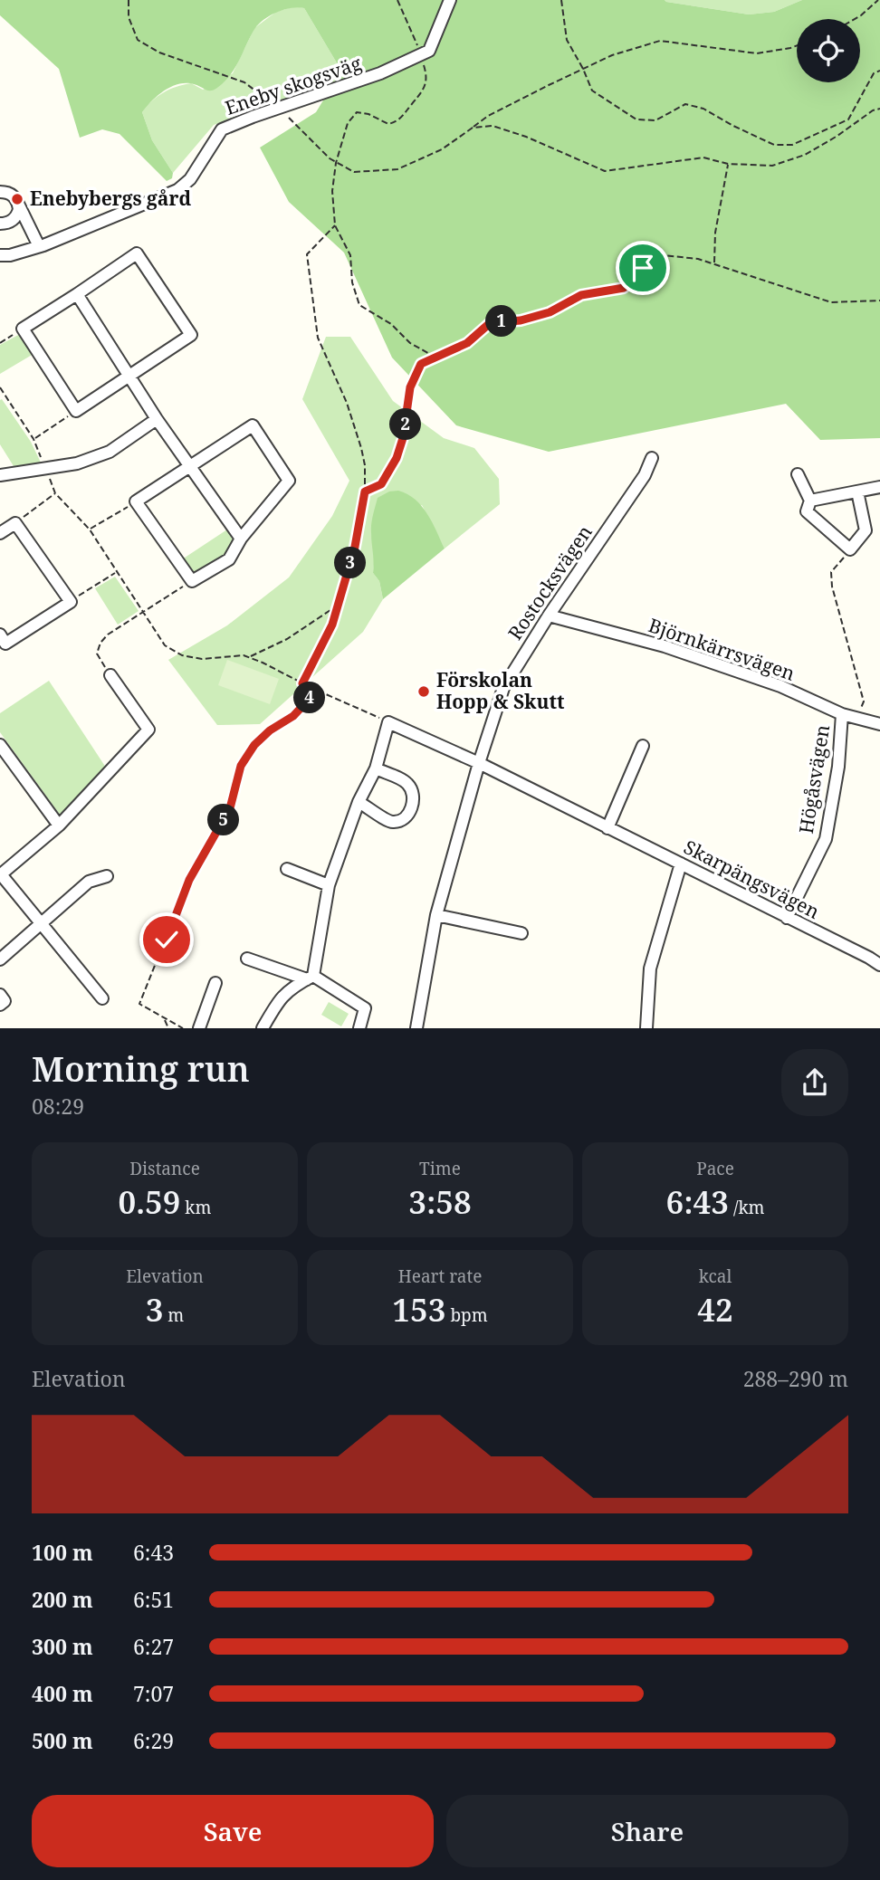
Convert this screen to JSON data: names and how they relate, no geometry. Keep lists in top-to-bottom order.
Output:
{
  "streets": {
    "street": [
      "Eneby skogsväg",
      "Rostocksvägen",
      "Björnkärrsvägen",
      "Högåsvägen",
      "Skarpängsvägen"
    ]
  },
  "crossings": [
    ["Rostocksvägen", "Björnkärrsvägen"],
    ["Rostocksvägen", "Skarpängsvägen"],
    ["Björnkärrsvägen", "Högåsvägen"],
    ["Högåsvägen", "Skarpängsvägen"]
  ],
  "places": ["Enebybergs gård", "Förskolan Hopp & Skutt"],
  "page": {
    "pins": [
      "1",
      "2",
      "3",
      "4",
      "5"
    ],
    "heading": ["Morning run", "08:29"],
    "stats": [
      ["Distance", "0.59 km"],
      ["Time", "3:58"],
      ["Pace", "6:43 /km"],
      ["Elevation", "3 m"],
      ["Heart rate", "153 bpm"],
      ["kcal", "42"]
    ],
    "chart": ["Elevation", "288–290 m"],
    "list": [
      {
        "name": "100 m",
        "note": "6:43"
      },
      {
        "name": "200 m",
        "note": "6:51"
      },
      {
        "name": "300 m",
        "note": "6:27"
      },
      {
        "name": "400 m",
        "note": "7:07"
      },
      {
        "name": "500 m",
        "note": "6:29"
      }
    ],
    "buttons": ["Save", "Share"]
  }
}
